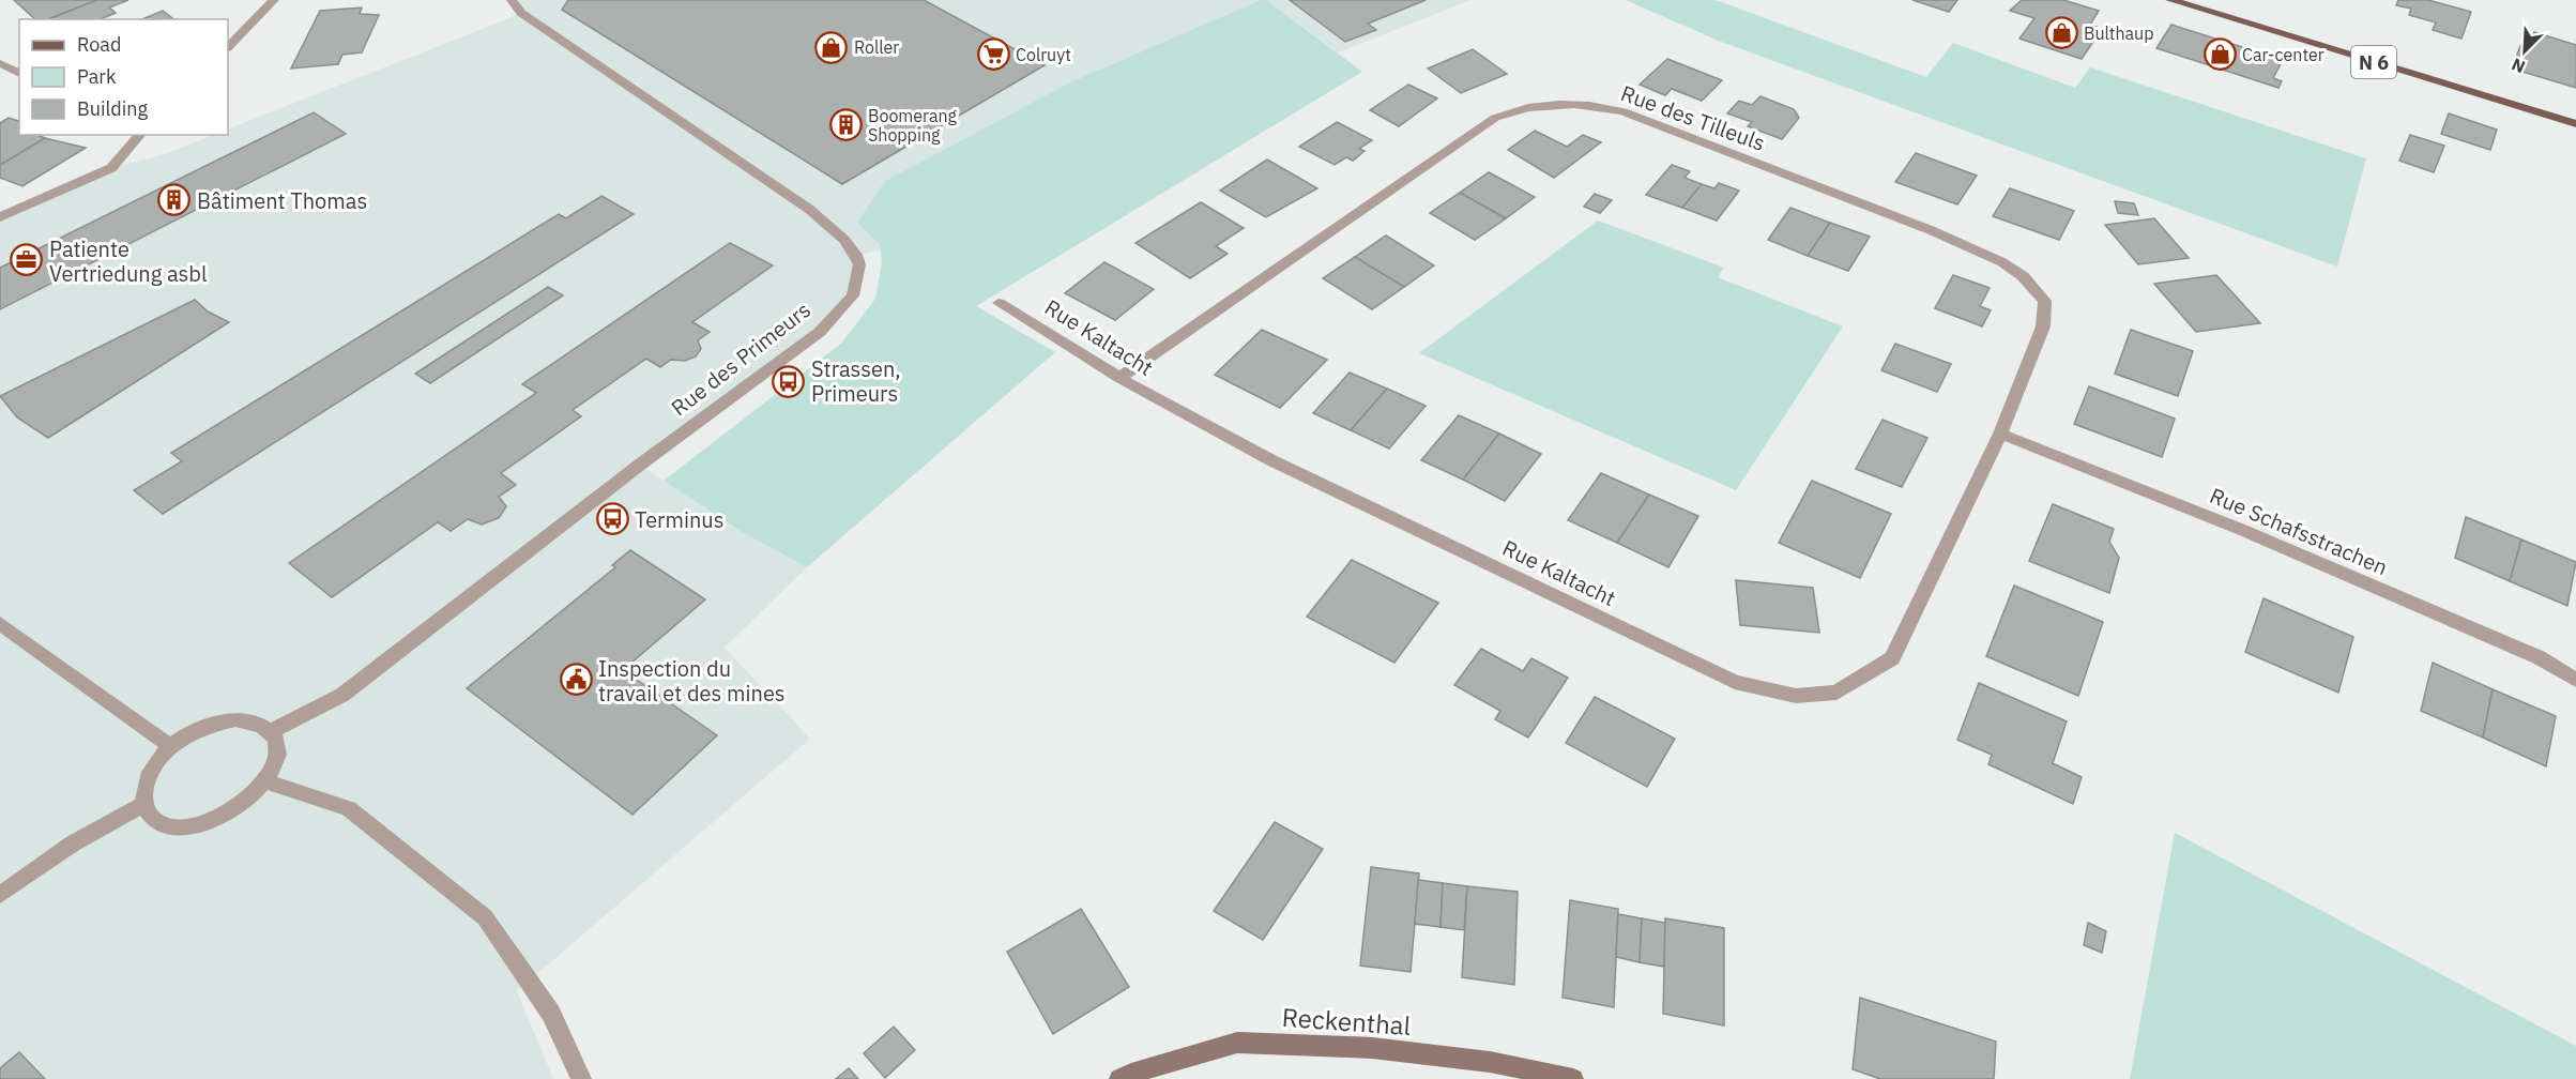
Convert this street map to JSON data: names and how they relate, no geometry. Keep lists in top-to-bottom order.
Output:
{
  "streets": {
    "main road": ["N 6", "Reckenthal"],
    "street": [
      "Rue des Tilleuls",
      "Rue Kaltacht",
      "Rue des Primeurs",
      "Rue Schafsstrachen"
    ]
  },
  "crossings": [
    ["Rue des Tilleuls", "Rue Kaltacht"],
    ["Rue des Tilleuls", "Rue Schafsstrachen"],
    ["Rue Kaltacht", "Rue Schafsstrachen"]
  ],
  "places": {
    "shop": ["Bulthaup", "Roller", "Car-center"],
    "supermarket": ["Colruyt"],
    "building": ["Boomerang Shopping", "Bâtiment Thomas"],
    "office": ["Patiente Vertriedung asbl"],
    "bus stop": ["Strassen, Primeurs", "Terminus"],
    "public building": ["Inspection du travail et des mines"]
  },
  "legend": ["Road", "Park", "Building"],
  "north": "bottom left"
}
